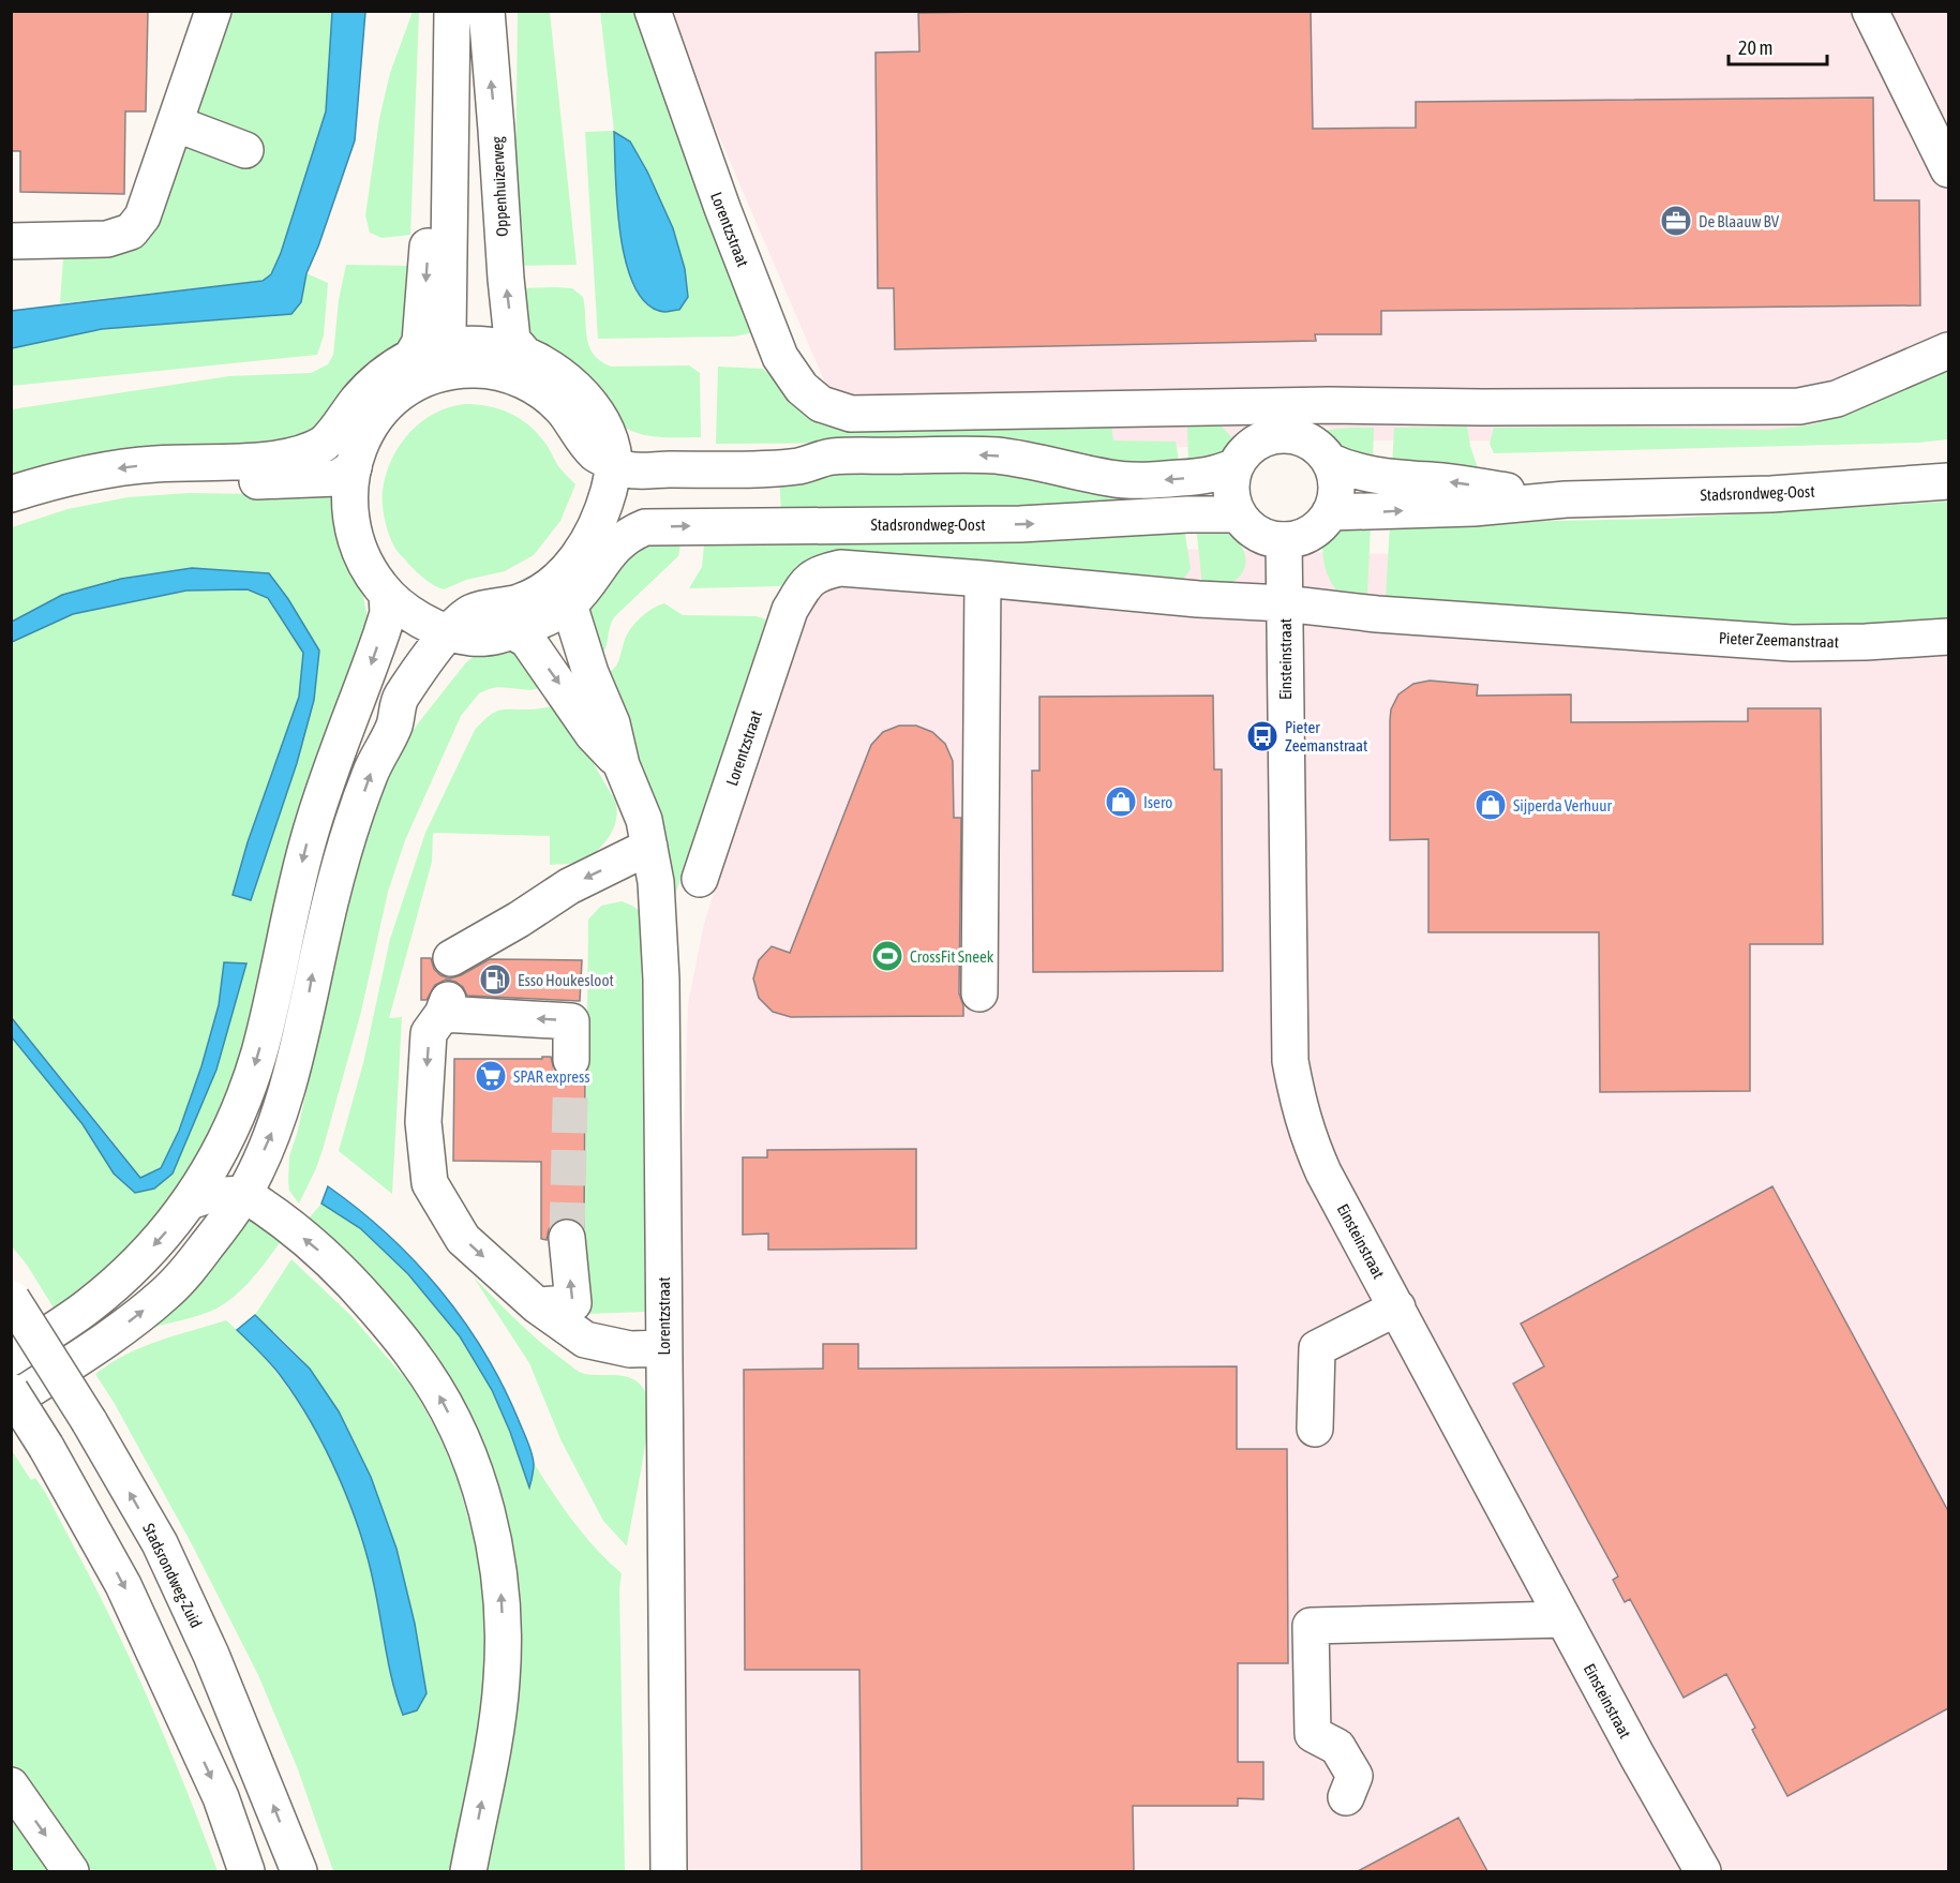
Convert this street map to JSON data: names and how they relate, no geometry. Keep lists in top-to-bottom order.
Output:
{
  "streets": {
    "main road": [
      "Oppenhuizerweg",
      "Lorentzstraat",
      "Stadsrondweg-Oost",
      "Pieter Zeemanstraat",
      "Einsteinstraat",
      "Stadsrondweg-Zuid"
    ]
  },
  "crossings": [
    ["Lorentzstraat", "Stadsrondweg-Oost"],
    ["Lorentzstraat", "Pieter Zeemanstraat"],
    ["Stadsrondweg-Oost", "Einsteinstraat"],
    ["Pieter Zeemanstraat", "Einsteinstraat"]
  ],
  "places": {
    "office": ["De Blaauw BV"],
    "bus stop": ["Pieter Zeemanstraat"],
    "shop": ["Isero", "Sijperda Verhuur"],
    "sports": ["CrossFit Sneek"],
    "fuel station": ["Esso Houkesloot"],
    "supermarket": ["SPAR express"]
  },
  "scale_bar": "20 m"
}
